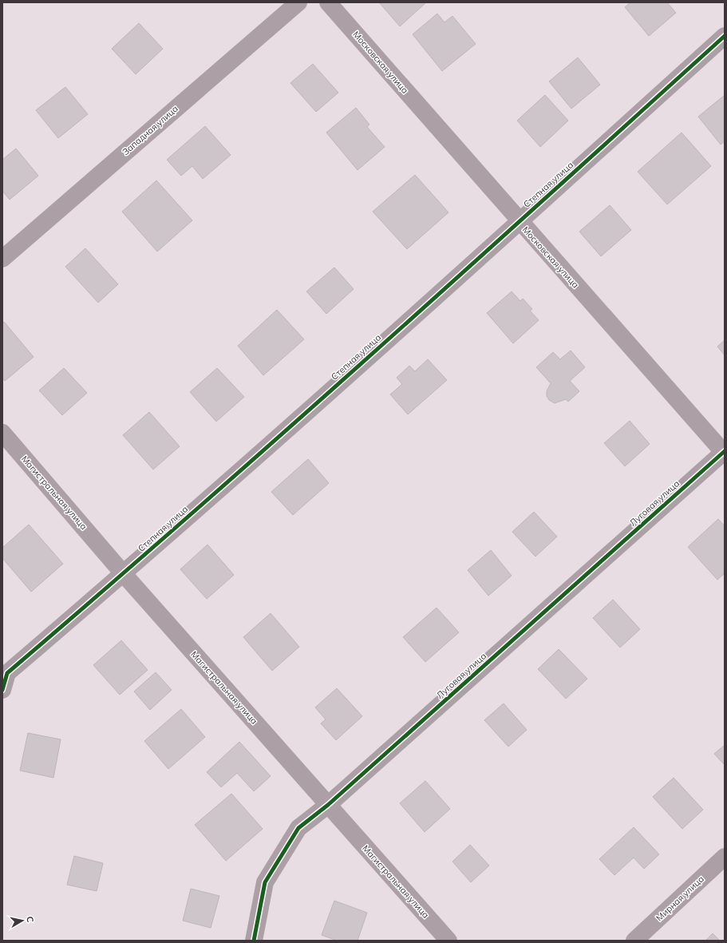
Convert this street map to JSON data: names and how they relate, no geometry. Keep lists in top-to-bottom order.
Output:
{
  "streets": {
    "street": [
      "Московская улица",
      "Западная улица",
      "Степная улица",
      "Магистральная улица",
      "Луговая улица",
      "Мирная улица"
    ]
  },
  "crossings": [
    ["Московская улица", "Степная улица"],
    ["Московская улица", "Луговая улица"],
    ["Степная улица", "Магистральная улица"],
    ["Магистральная улица", "Луговая улица"]
  ],
  "north": "right"
}
